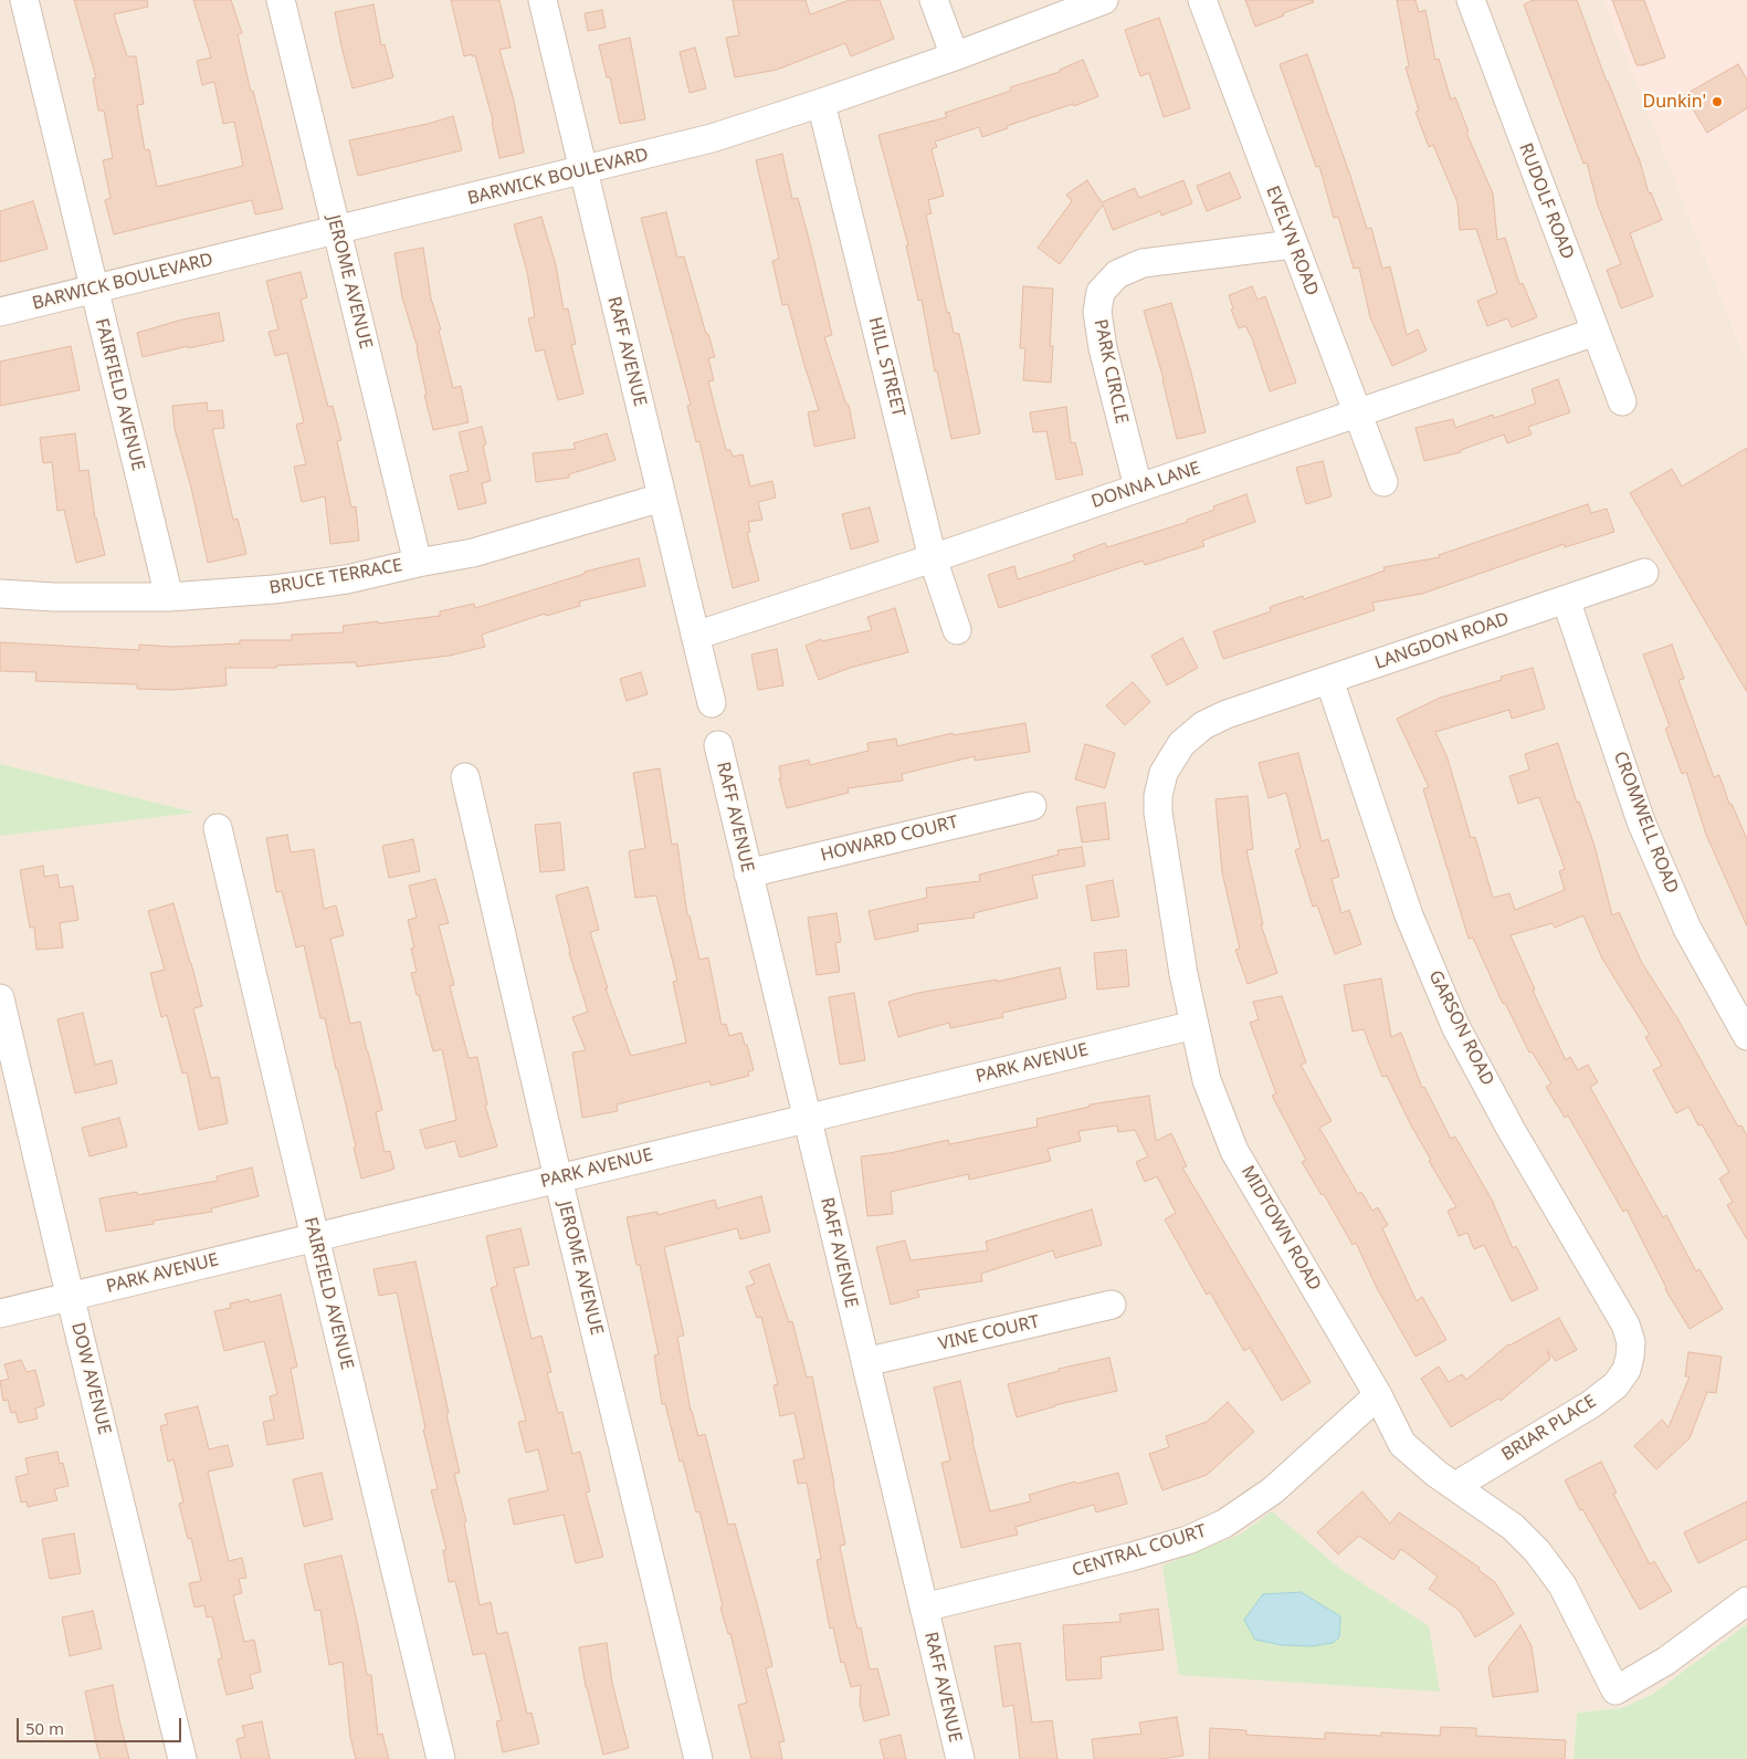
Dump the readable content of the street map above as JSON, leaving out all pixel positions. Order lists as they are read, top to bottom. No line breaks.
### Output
{"streets":{"street":["BARWICK BOULEVARD","RUDOLF ROAD","EVELYN ROAD","JEROME AVENUE","RAFF AVENUE","HILL STREET","PARK CIRCLE","FAIRFIELD AVENUE","DONNA LANE","BRUCE TERRACE","LANGDON ROAD","CROMWELL ROAD","HOWARD COURT","GARSON ROAD","PARK AVENUE","MIDTOWN ROAD","VINE COURT","DOW AVENUE","BRIAR PLACE","CENTRAL COURT"]},"crossings":[["BARWICK BOULEVARD","JEROME AVENUE"],["BARWICK BOULEVARD","RAFF AVENUE"],["BARWICK BOULEVARD","HILL STREET"],["BARWICK BOULEVARD","FAIRFIELD AVENUE"],["RUDOLF ROAD","DONNA LANE"],["EVELYN ROAD","PARK CIRCLE"],["EVELYN ROAD","DONNA LANE"],["JEROME AVENUE","BRUCE TERRACE"],["JEROME AVENUE","PARK AVENUE"],["RAFF AVENUE","DONNA LANE"],["RAFF AVENUE","BRUCE TERRACE"],["RAFF AVENUE","HOWARD COURT"],["RAFF AVENUE","PARK AVENUE"],["RAFF AVENUE","VINE COURT"],["RAFF AVENUE","CENTRAL COURT"],["HILL STREET","DONNA LANE"],["PARK CIRCLE","DONNA LANE"],["FAIRFIELD AVENUE","BRUCE TERRACE"],["FAIRFIELD AVENUE","PARK AVENUE"],["LANGDON ROAD","CROMWELL ROAD"],["LANGDON ROAD","GARSON ROAD"],["LANGDON ROAD","MIDTOWN ROAD"],["GARSON ROAD","BRIAR PLACE"],["PARK AVENUE","MIDTOWN ROAD"],["PARK AVENUE","DOW AVENUE"],["MIDTOWN ROAD","BRIAR PLACE"],["MIDTOWN ROAD","CENTRAL COURT"]],"places":["Dunkin'"],"scale_bar":"50 m"}
